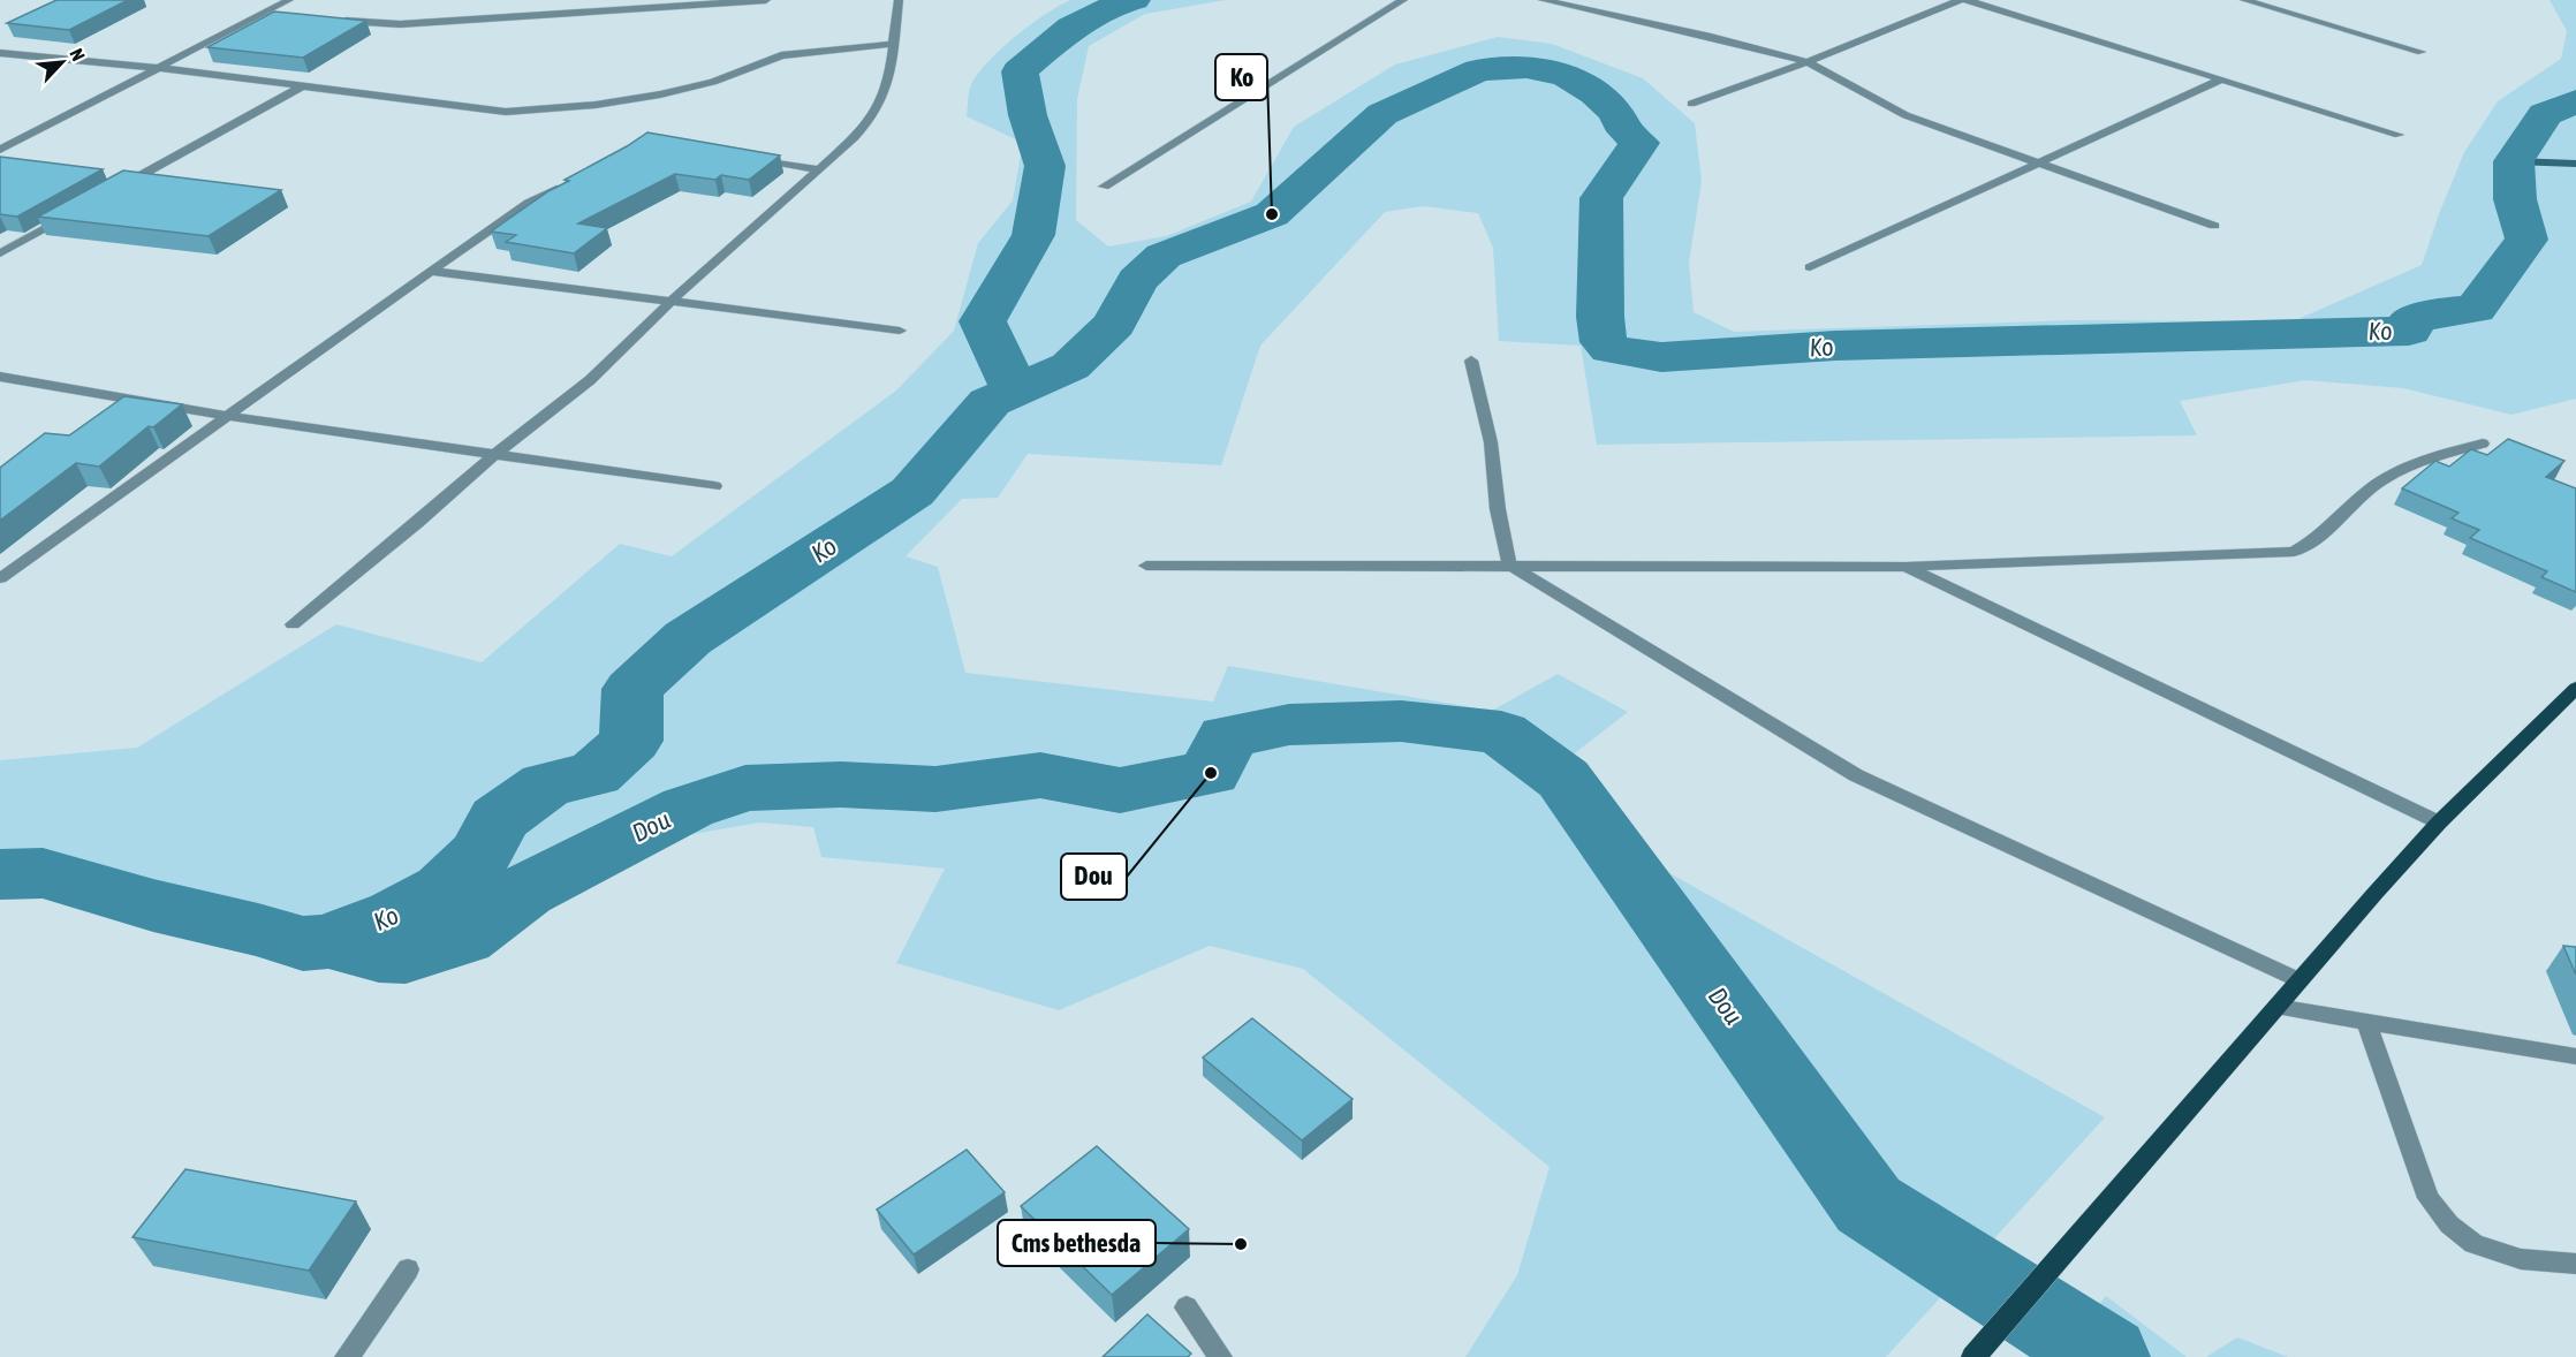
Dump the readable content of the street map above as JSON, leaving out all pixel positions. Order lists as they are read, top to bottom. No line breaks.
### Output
{"water":["Ko","Dou"],"places":["Ko","Dou","Cms bethesda"],"north":"top right"}
